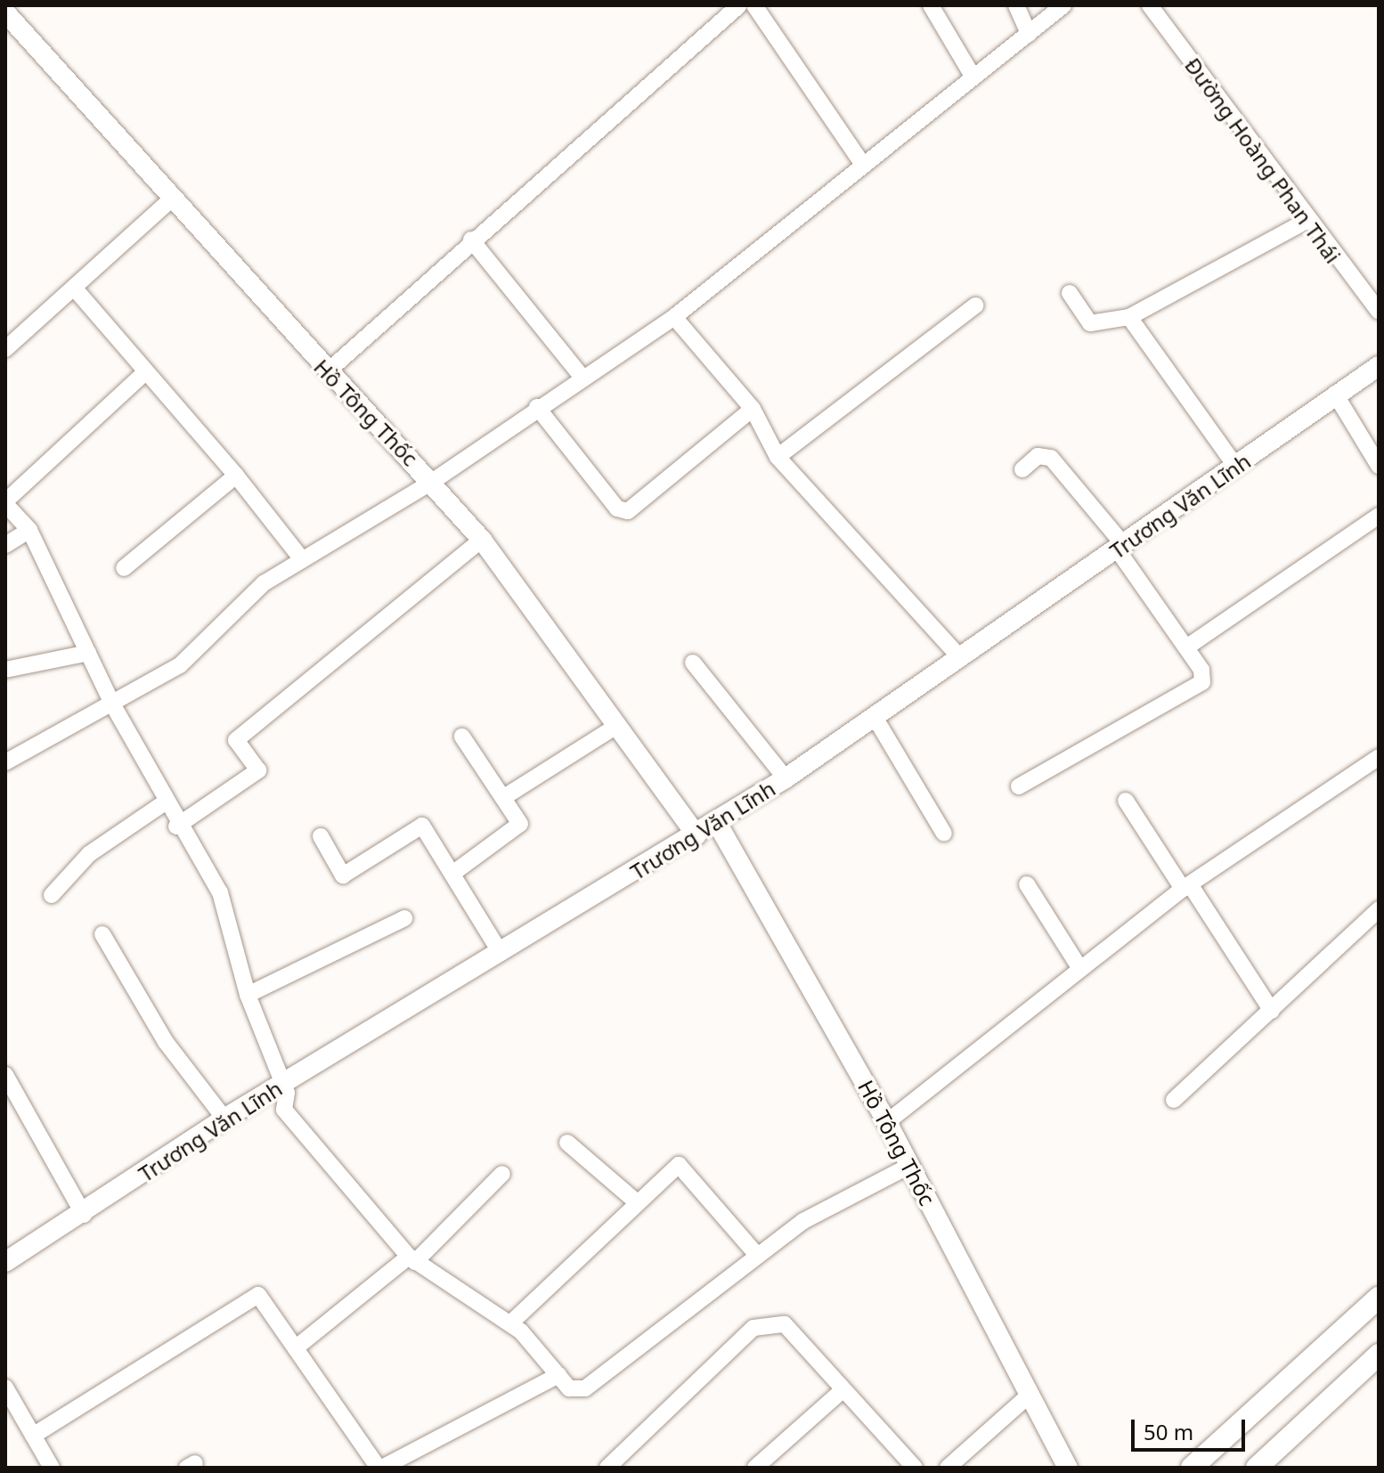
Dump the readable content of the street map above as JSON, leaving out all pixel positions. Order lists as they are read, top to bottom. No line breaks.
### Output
{"streets":{"street":["Đường Hoàng Phan Thái","Hồ Tông Thốc","Trương Văn Lĩnh"]},"crossings":[["Hồ Tông Thốc","Trương Văn Lĩnh"]],"scale_bar":"50 m"}
